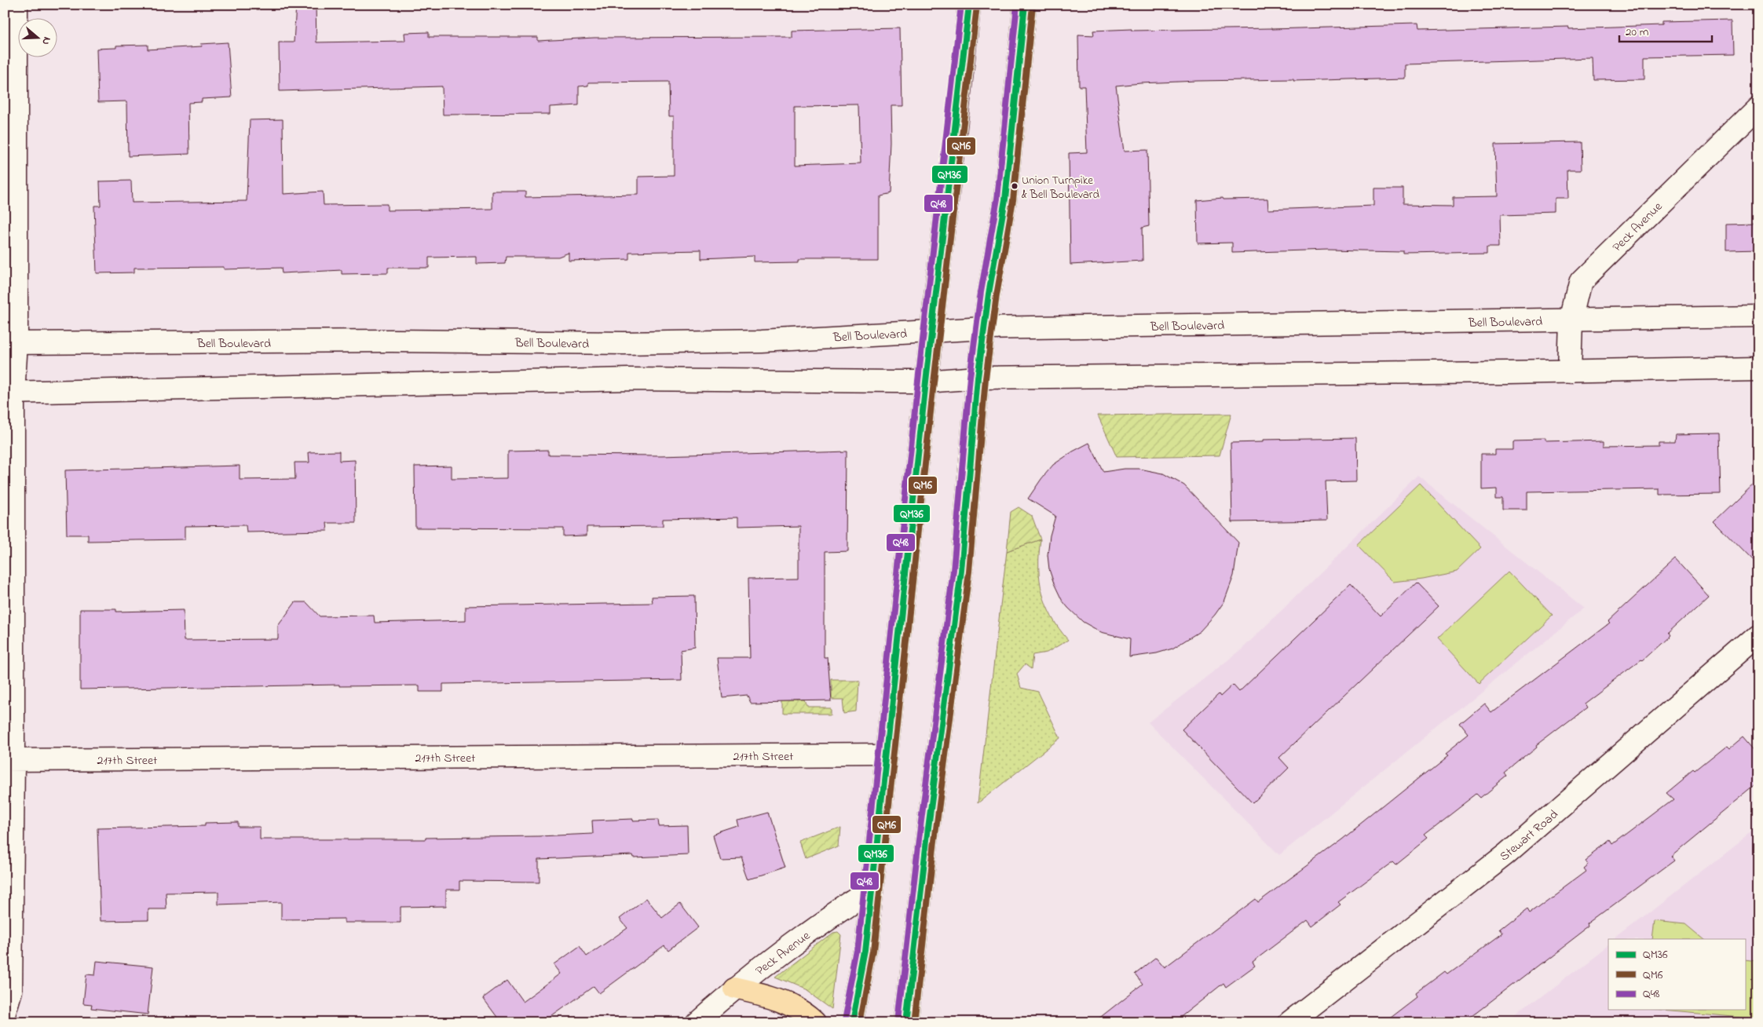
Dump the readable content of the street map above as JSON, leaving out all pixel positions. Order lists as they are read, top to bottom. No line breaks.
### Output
{"streets":{"street":["Peck Avenue","Bell Boulevard","217th Street","Stewart Road"]},"crossings":[["Peck Avenue","Bell Boulevard"]],"places":["Union Turnpike & Bell Boulevard"],"lines":["transit line QM36","transit line Q48","transit line QM6"],"legend":["QM36","QM6","Q48"],"scale_bar":"20 m","north":"right"}
